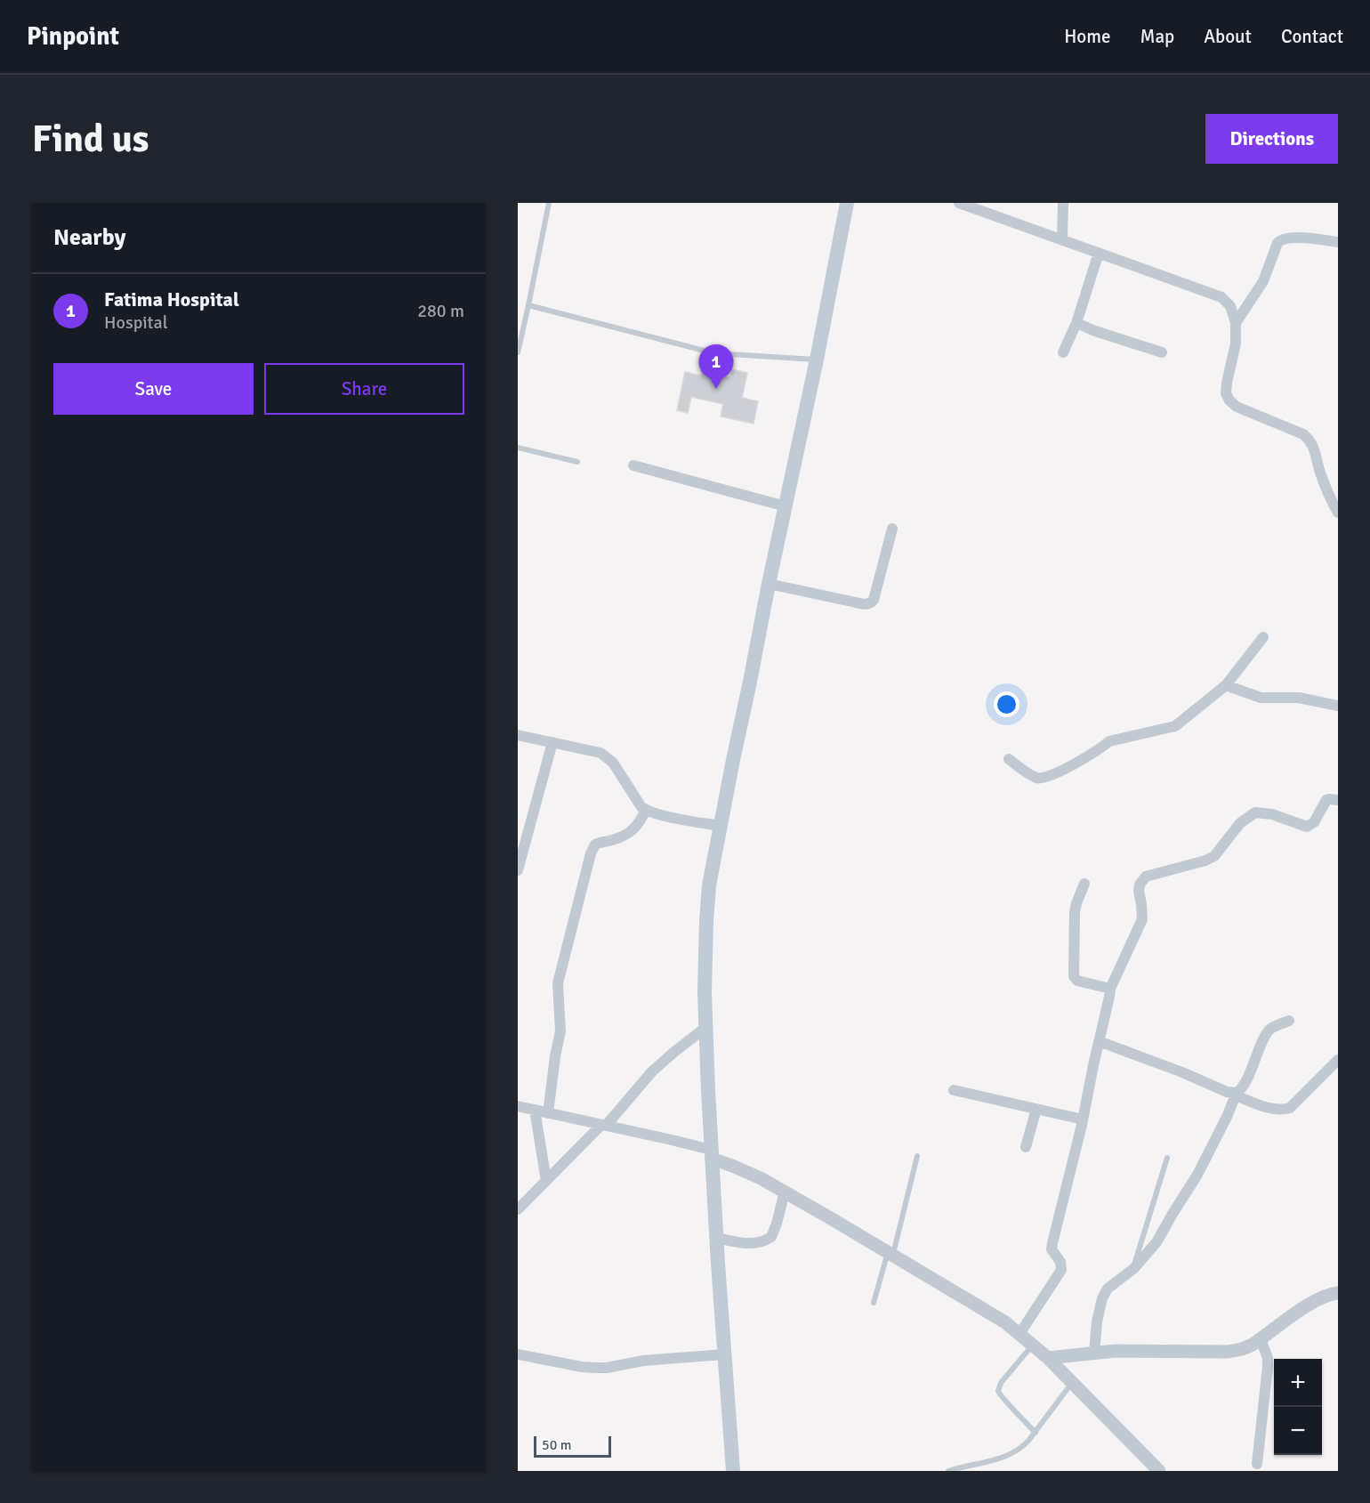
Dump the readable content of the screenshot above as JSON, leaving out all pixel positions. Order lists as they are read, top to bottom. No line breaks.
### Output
{"scale_bar":"50 m","page":{"header":"Pinpoint","nav":["Home","Map","About","Contact"],"buttons":["Directions",["Save","Share"]],"title":"Find us","heading":"Nearby","list":[{"mark":"1","name":"Fatima Hospital","note":"Hospital","value":"280 m"}],"pins":"1","map_buttons":["+","−"],"scale":"50 m"}}
